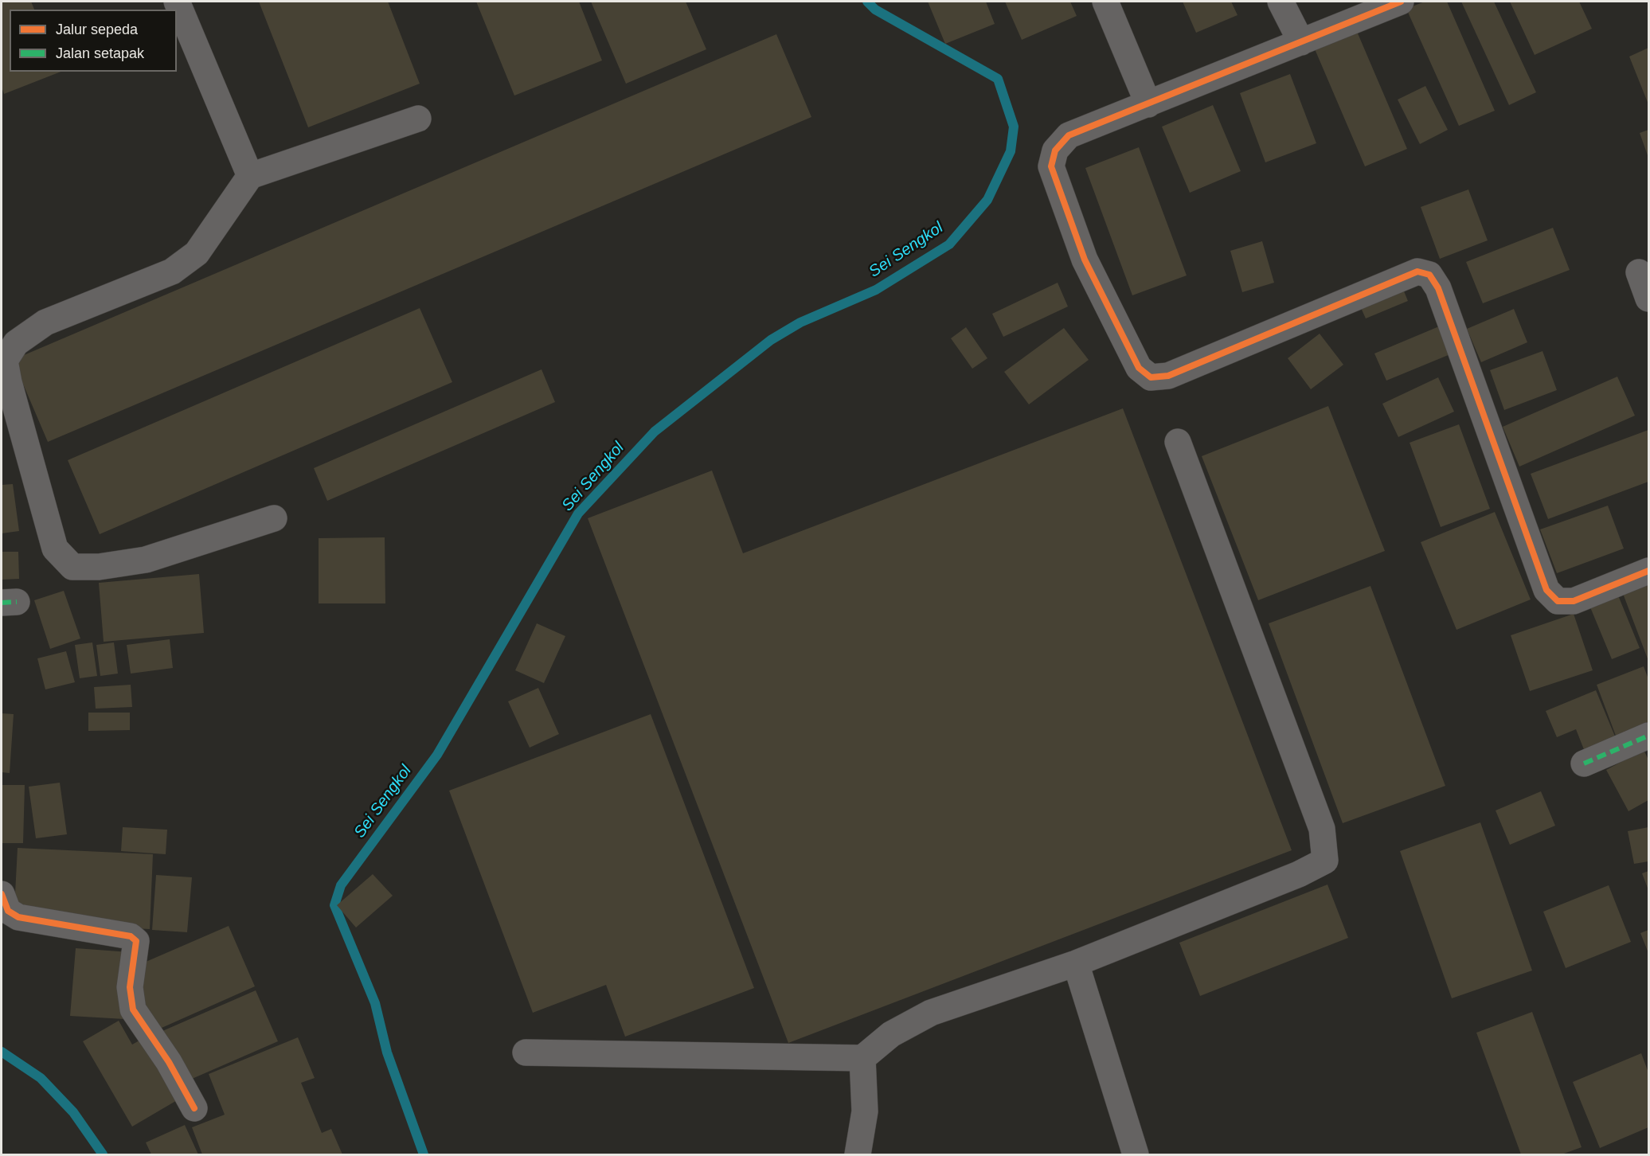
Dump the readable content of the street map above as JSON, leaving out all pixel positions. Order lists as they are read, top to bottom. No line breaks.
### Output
{"water":["Sei Sengkol"],"legend":["Jalur sepeda","Jalan setapak"]}
